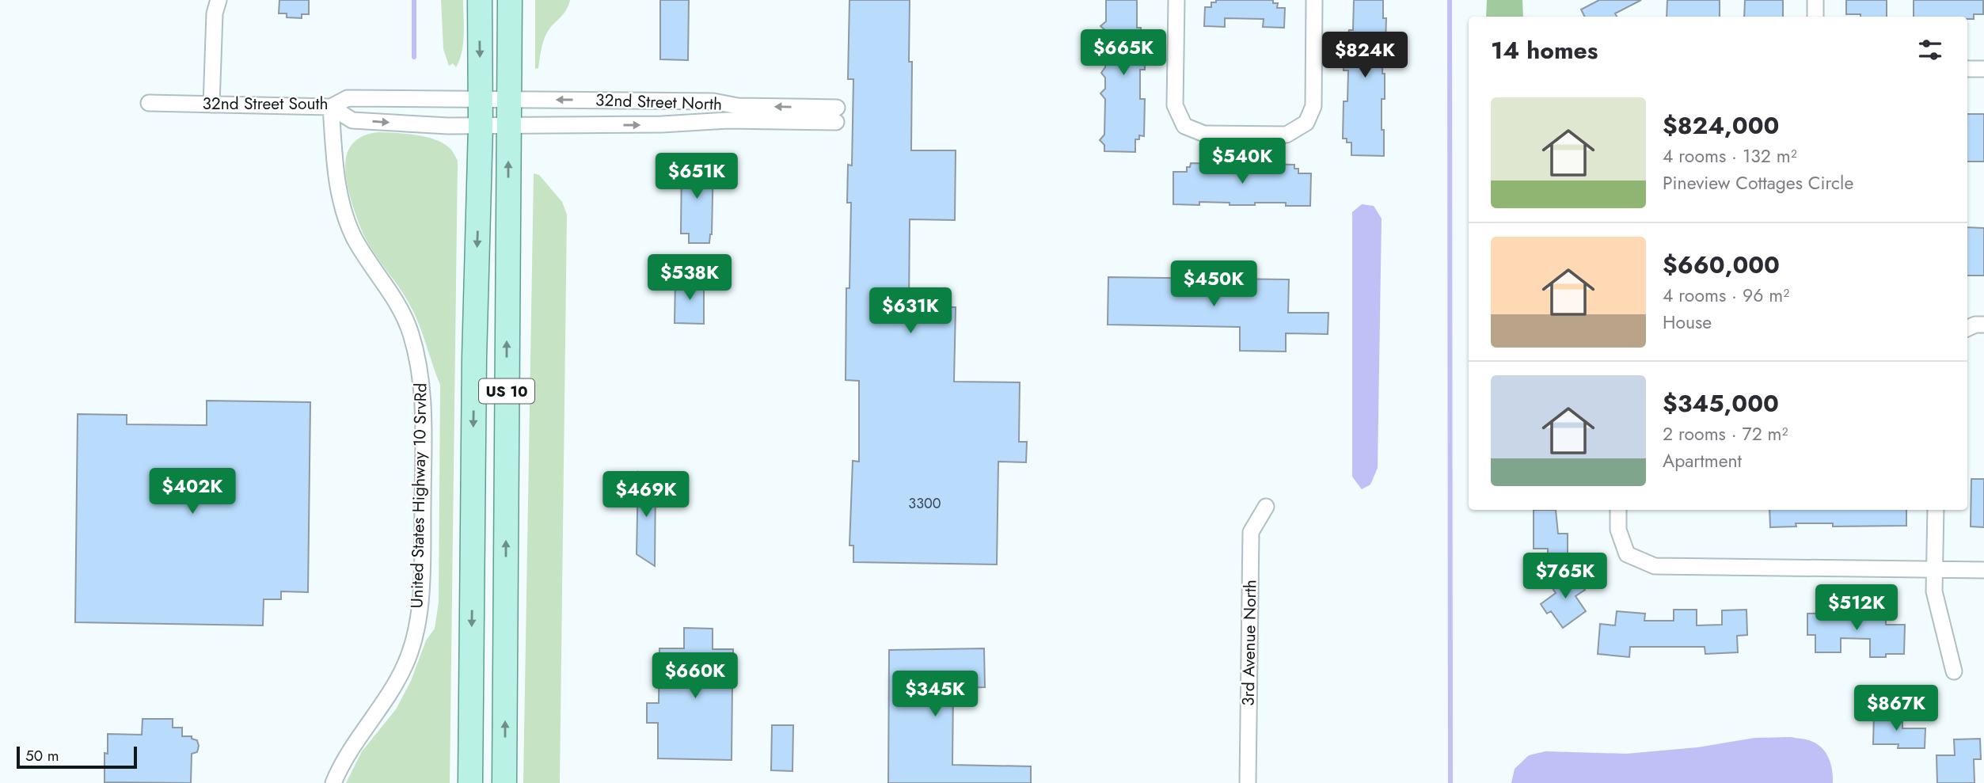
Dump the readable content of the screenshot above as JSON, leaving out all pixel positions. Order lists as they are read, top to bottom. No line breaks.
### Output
{"streets":{"main road":["US 10"],"street":["32nd Street North","32nd Street South","United States Highway 10 SrvRd","3rd Avenue North"]},"crossings":[["32nd Street North","32nd Street South"],["32nd Street North","US 10"],["32nd Street North","United States Highway 10 SrvRd"],["32nd Street South","US 10"],["32nd Street South","United States Highway 10 SrvRd"]],"house_numbers":["3300"],"scale_bar":"50 m","page":{"heading":"14 homes","price":["$665K","$824K","$540K","$651K","$538K","$450K","$631K","$402K","$469K","$765K","$512K","$660K","$345K","$867K"],"list":[{"name":"$824,000","note":"4 rooms · 132 m² · Pineview Cottages Circle"},{"name":"$660,000","note":"4 rooms · 96 m² · House"},{"name":"$345,000","note":"2 rooms · 72 m² · Apartment"}],"scale":"50 m"}}
